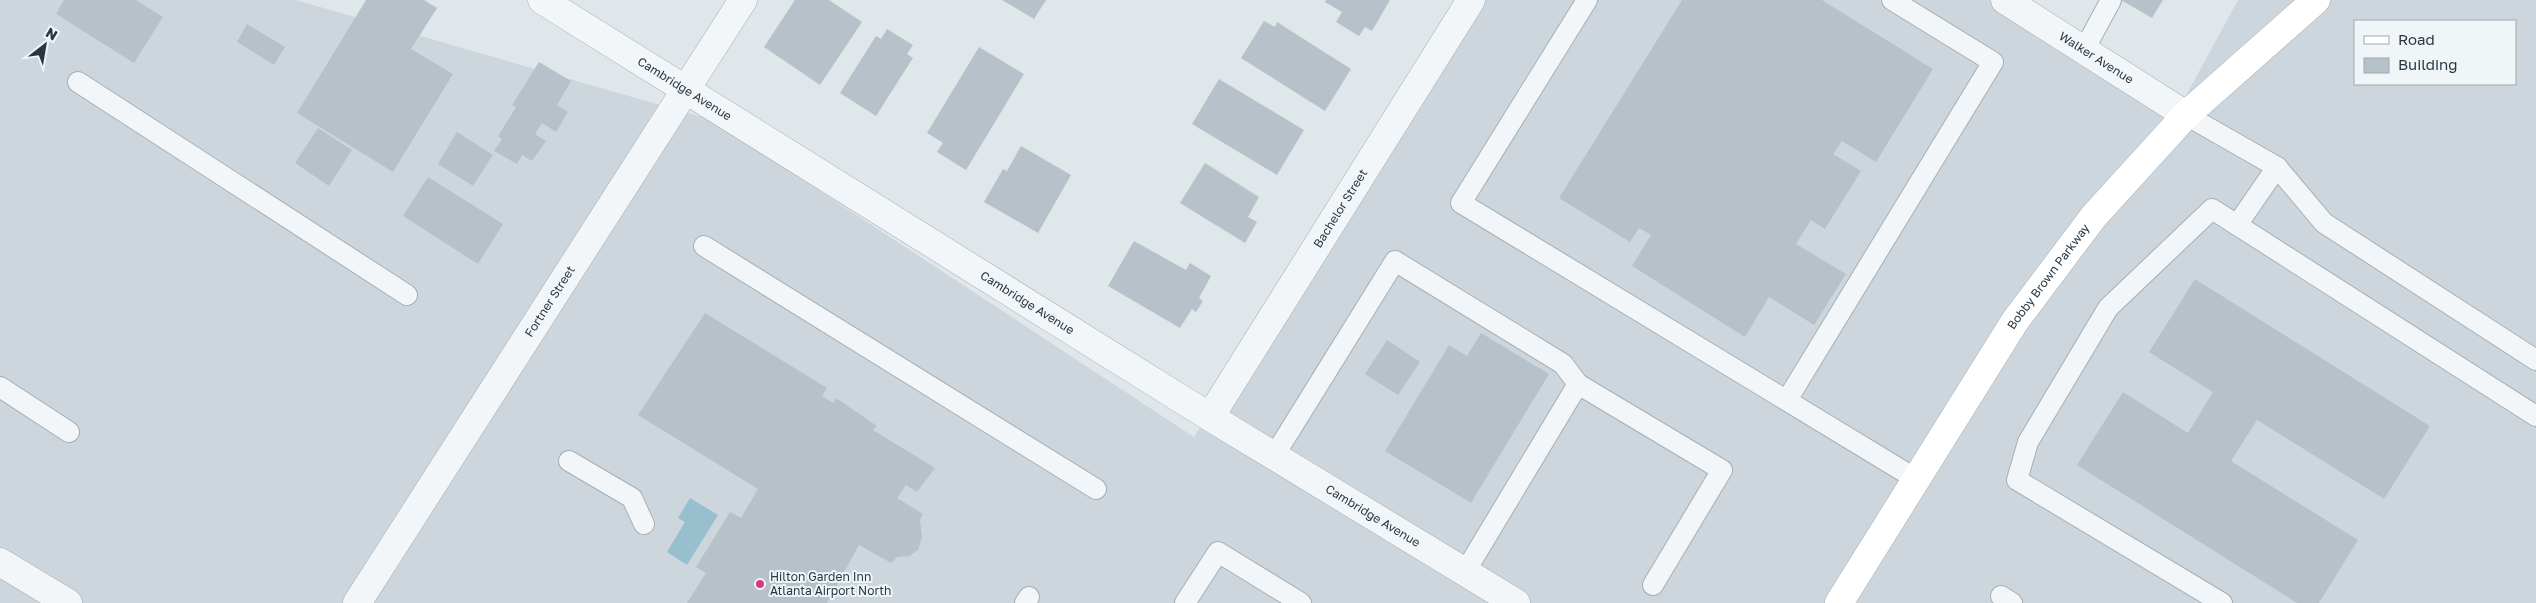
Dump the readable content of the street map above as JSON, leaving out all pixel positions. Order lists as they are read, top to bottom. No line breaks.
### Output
{"streets":{"main road":["Bobby Brown Parkway"],"street":["Walker Avenue","Cambridge Avenue","Bachelor Street","Fortner Street"]},"crossings":[["Walker Avenue","Bobby Brown Parkway"],["Cambridge Avenue","Bachelor Street"],["Cambridge Avenue","Fortner Street"]],"places":["Hilton Garden Inn Atlanta Airport North"],"legend":["Road","Building"],"north":"top right"}
